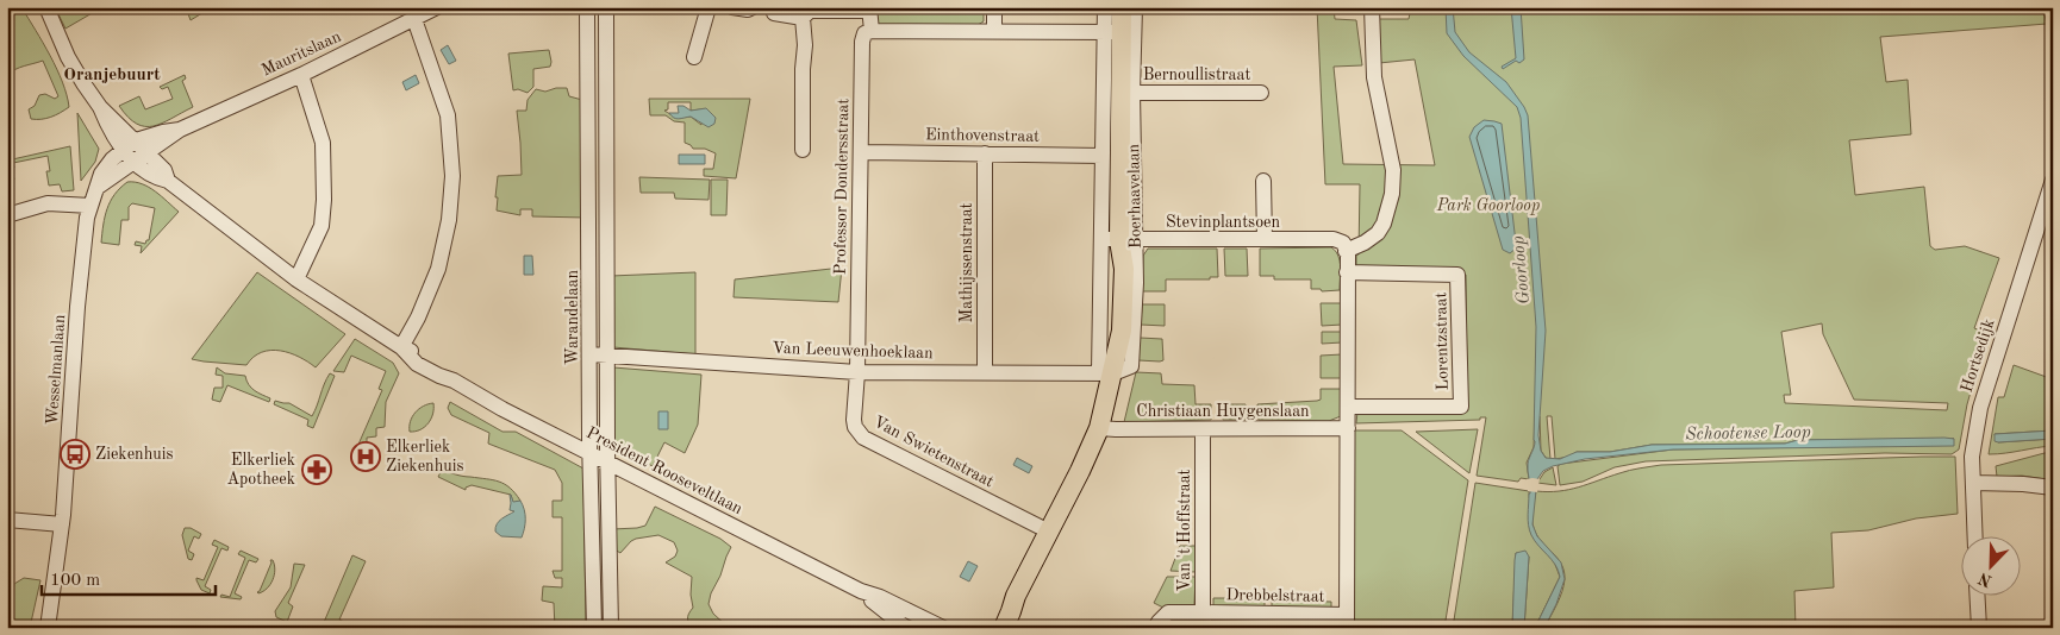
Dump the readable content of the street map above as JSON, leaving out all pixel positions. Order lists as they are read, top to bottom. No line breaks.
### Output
{"streets":{"main road":["Boerhaavelaan"],"street":["Mauritslaan","Bernoullistraat","Einthovenstraat","Professor Dondersstraat","Stevinplantsoen","Mathijssenstraat","Warandelaan","Lorentzstraat","Van Leeuwenhoeklaan","Hortsedijk","Wesselmanlaan","Christiaan Huygenslaan","Van Swietenstraat","President Rooseveltlaan","Van 't Hoffstraat","Drebbelstraat"]},"crossings":[["Mauritslaan","Wesselmanlaan"],["Mauritslaan","President Rooseveltlaan"],["Bernoullistraat","Boerhaavelaan"],["Einthovenstraat","Professor Dondersstraat"],["Einthovenstraat","Boerhaavelaan"],["Einthovenstraat","Mathijssenstraat"],["Professor Dondersstraat","Van Leeuwenhoeklaan"],["Professor Dondersstraat","Van Swietenstraat"],["Boerhaavelaan","Stevinplantsoen"],["Boerhaavelaan","Van Leeuwenhoeklaan"],["Boerhaavelaan","Christiaan Huygenslaan"],["Boerhaavelaan","Van Swietenstraat"],["Mathijssenstraat","Van Leeuwenhoeklaan"],["Warandelaan","Van Leeuwenhoeklaan"],["Warandelaan","President Rooseveltlaan"],["Van Leeuwenhoeklaan","Van Swietenstraat"],["Wesselmanlaan","President Rooseveltlaan"],["Christiaan Huygenslaan","Van 't Hoffstraat"],["Van 't Hoffstraat","Drebbelstraat"]],"districts":["Oranjebuurt"],"water":["Goorloop","Schootense Loop"],"parks":["Park Goorloop"],"places":{"bus stop":["Ziekenhuis"],"hospital":["Elkerliek Ziekenhuis"],"pharmacy":["Elkerliek Apotheek"]},"scale_bar":"100 m","north":"bottom left"}
